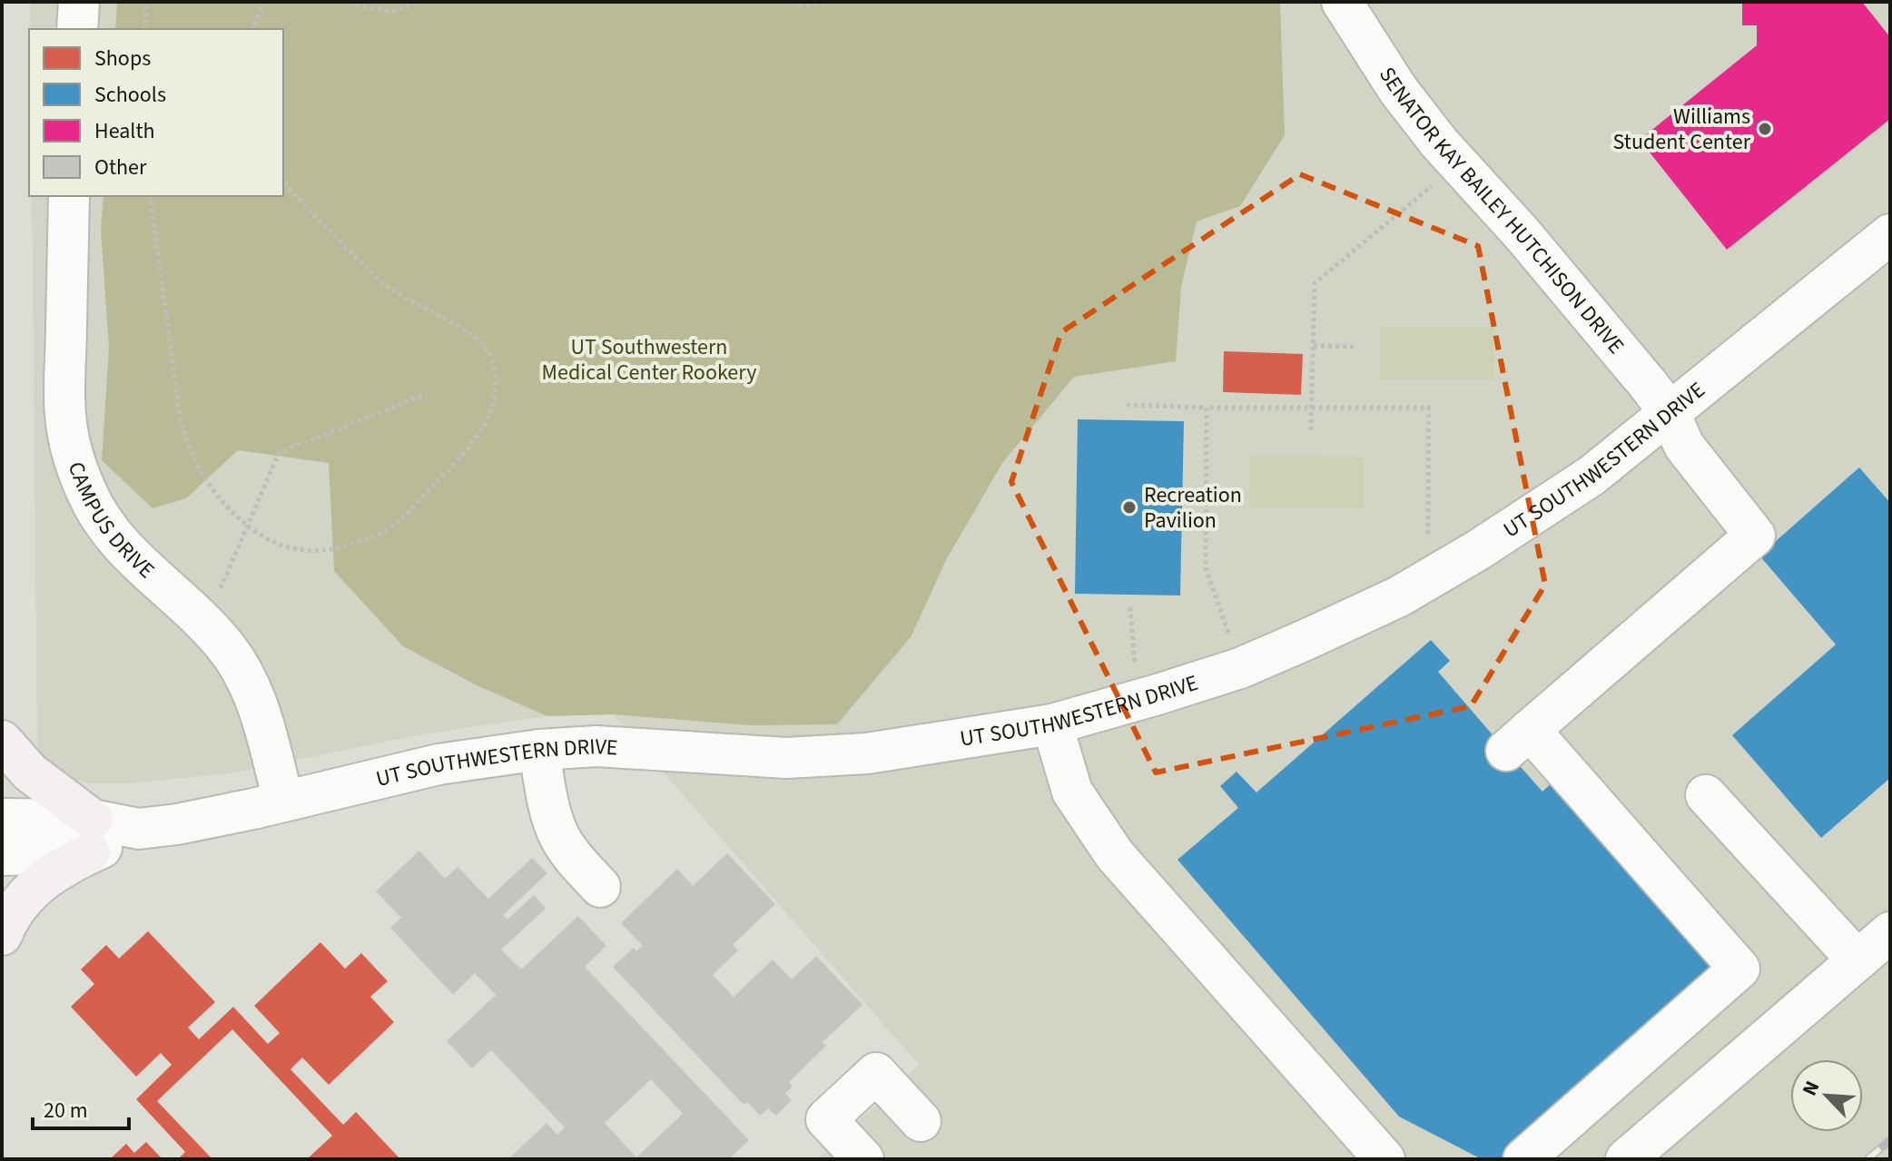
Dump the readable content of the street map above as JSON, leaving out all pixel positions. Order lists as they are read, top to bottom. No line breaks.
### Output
{"streets":{"street":["SENATOR KAY BAILEY HUTCHISON DRIVE","UT SOUTHWESTERN DRIVE","CAMPUS DRIVE"]},"crossings":[["SENATOR KAY BAILEY HUTCHISON DRIVE","UT SOUTHWESTERN DRIVE"],["UT SOUTHWESTERN DRIVE","CAMPUS DRIVE"]],"parks":["UT Southwestern Medical Center Rookery"],"places":["Williams Student Center","Recreation Pavilion"],"legend":["Shops","Schools","Health","Other"],"scale_bar":"20 m","north":"top left"}
